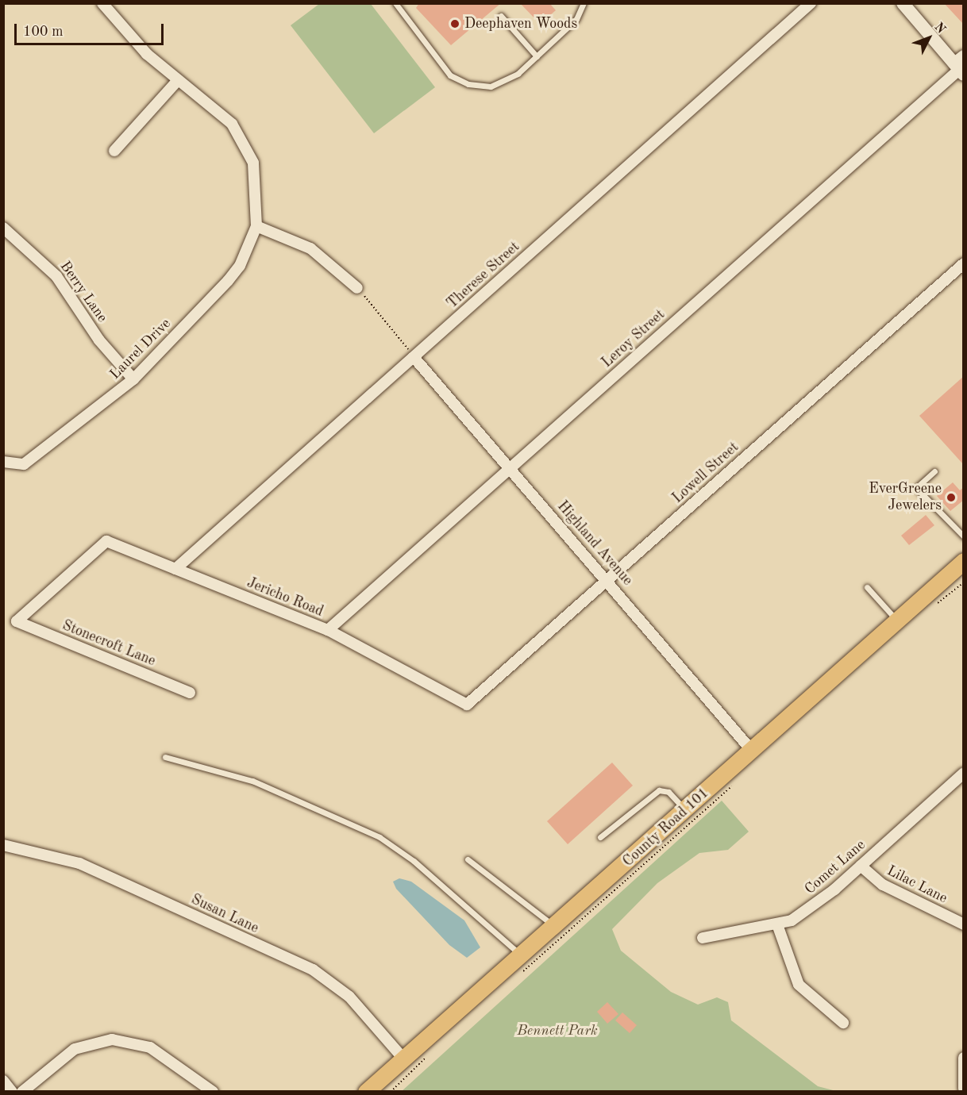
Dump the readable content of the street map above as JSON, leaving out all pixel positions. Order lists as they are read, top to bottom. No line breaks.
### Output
{"streets":{"main road":["County Road 101"],"street":["Therese Street","Berry Lane","Leroy Street","Laurel Drive","Lowell Street","Highland Avenue","Jericho Road","Stonecroft Lane","Comet Lane","Lilac Lane","Susan Lane"]},"crossings":[["Therese Street","Highland Avenue"],["Therese Street","Jericho Road"],["Berry Lane","Laurel Drive"],["Leroy Street","Highland Avenue"],["Leroy Street","Jericho Road"],["Lowell Street","Highland Avenue"],["Lowell Street","Jericho Road"],["Highland Avenue","County Road 101"],["Jericho Road","Stonecroft Lane"],["County Road 101","Susan Lane"],["Comet Lane","Lilac Lane"]],"parks":["Bennett Park"],"places":["Deephaven Woods","EverGreene Jewelers"],"scale_bar":"100 m","north":"top right"}
